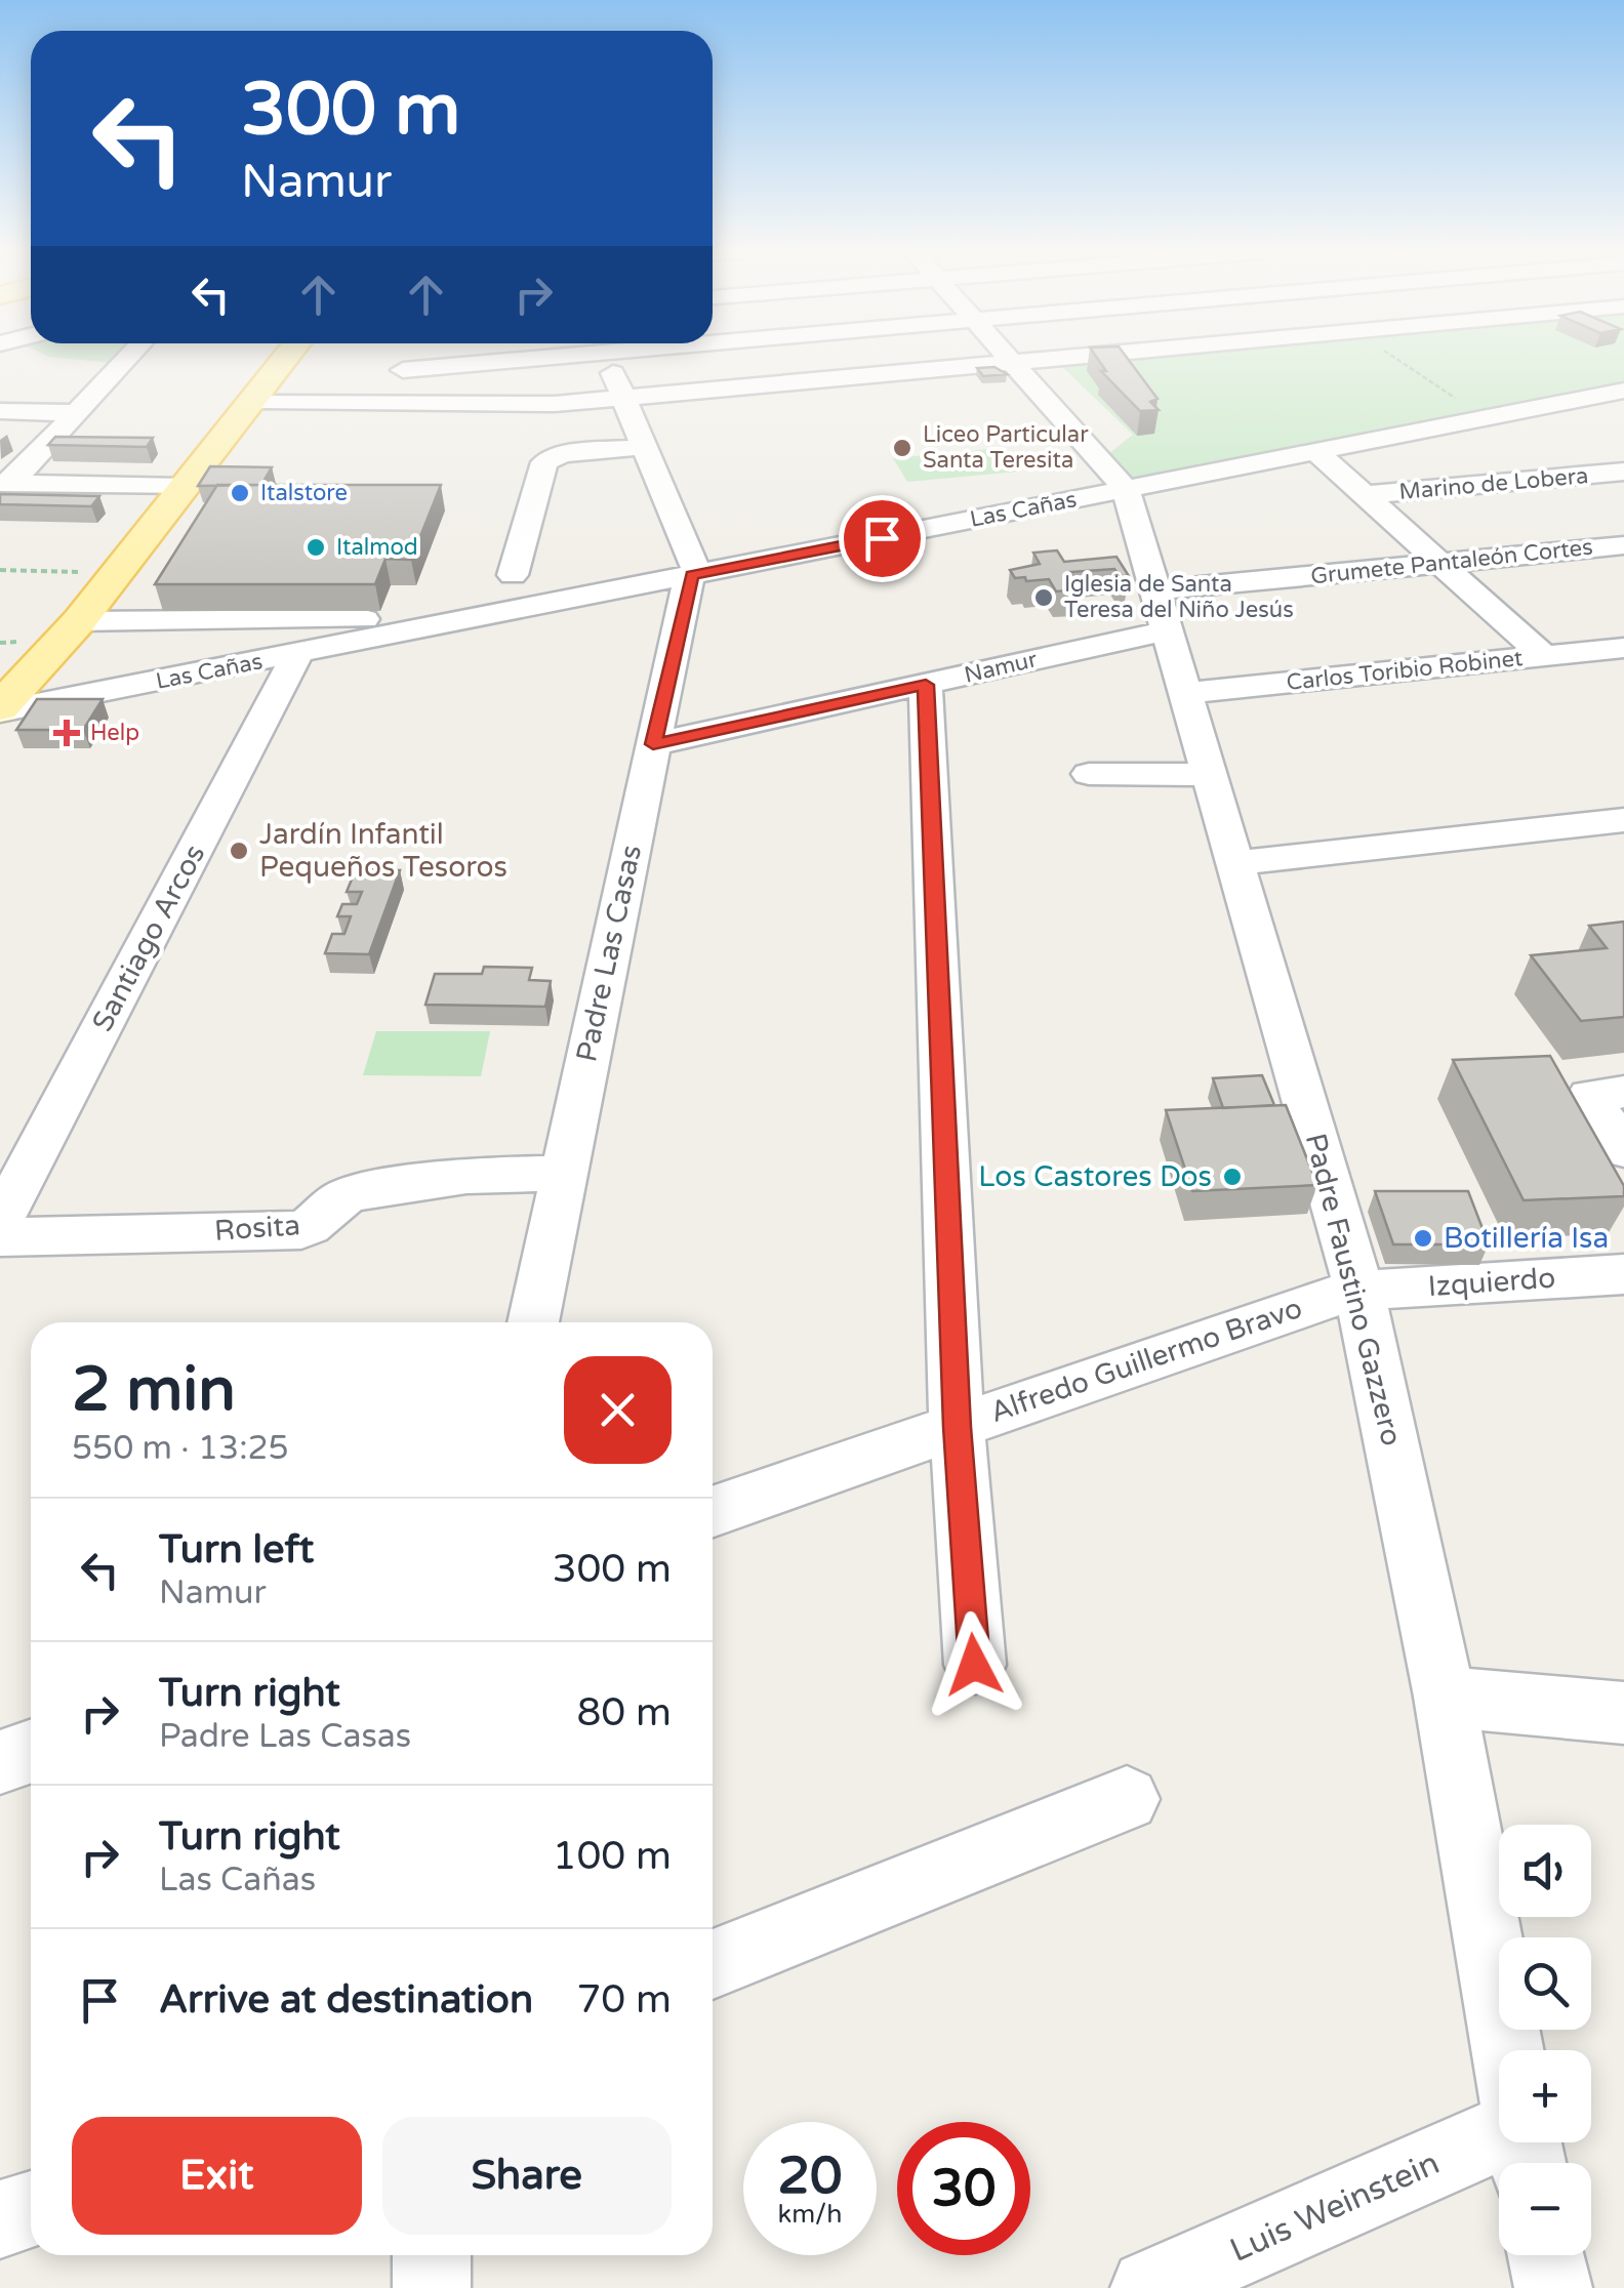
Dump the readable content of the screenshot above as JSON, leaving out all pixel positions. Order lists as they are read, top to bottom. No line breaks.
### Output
{"streets":{"street":["Marino de Lobera","Las Cañas","Grumete Pantaleón Cortes","Namur","Carlos Toribio Robinet","Santiago Arcos","Padre Las Casas","Rosita","Izquierdo","Padre Faustino Gazzero","Alfredo Guillermo Bravo","Luis Weinstein"]},"crossings":[["Las Cañas","Santiago Arcos"],["Las Cañas","Padre Las Casas"],["Las Cañas","Padre Faustino Gazzero"],["Grumete Pantaleón Cortes","Namur"],["Grumete Pantaleón Cortes","Padre Faustino Gazzero"],["Namur","Padre Las Casas"],["Namur","Padre Faustino Gazzero"],["Carlos Toribio Robinet","Padre Faustino Gazzero"],["Padre Las Casas","Rosita"],["Izquierdo","Padre Faustino Gazzero"],["Izquierdo","Alfredo Guillermo Bravo"],["Padre Faustino Gazzero","Alfredo Guillermo Bravo"]],"places":{"other":["Liceo Particular Santa Teresita","Italstore","Italmod","Iglesia de Santa Teresa del Niño Jesús","Jardín Infantil Pequeños Tesoros","Los Castores Dos","Botillería Isa"],"health":["Help"]},"page":{"turn":["300 m","Namur"],"heading":["2 min","550 m · 13:25"],"list":[{"name":"Turn left","note":"Namur","value":"300 m"},{"name":"Turn right","note":"Padre Las Casas","value":"80 m"},{"name":"Turn right","note":"Las Cañas","value":"100 m"},{"name":"Arrive at destination","value":"70 m"}],"map_buttons":["+","−"],"buttons":["Exit","Share"],"speed":"20 km/h","limit":"30"}}
